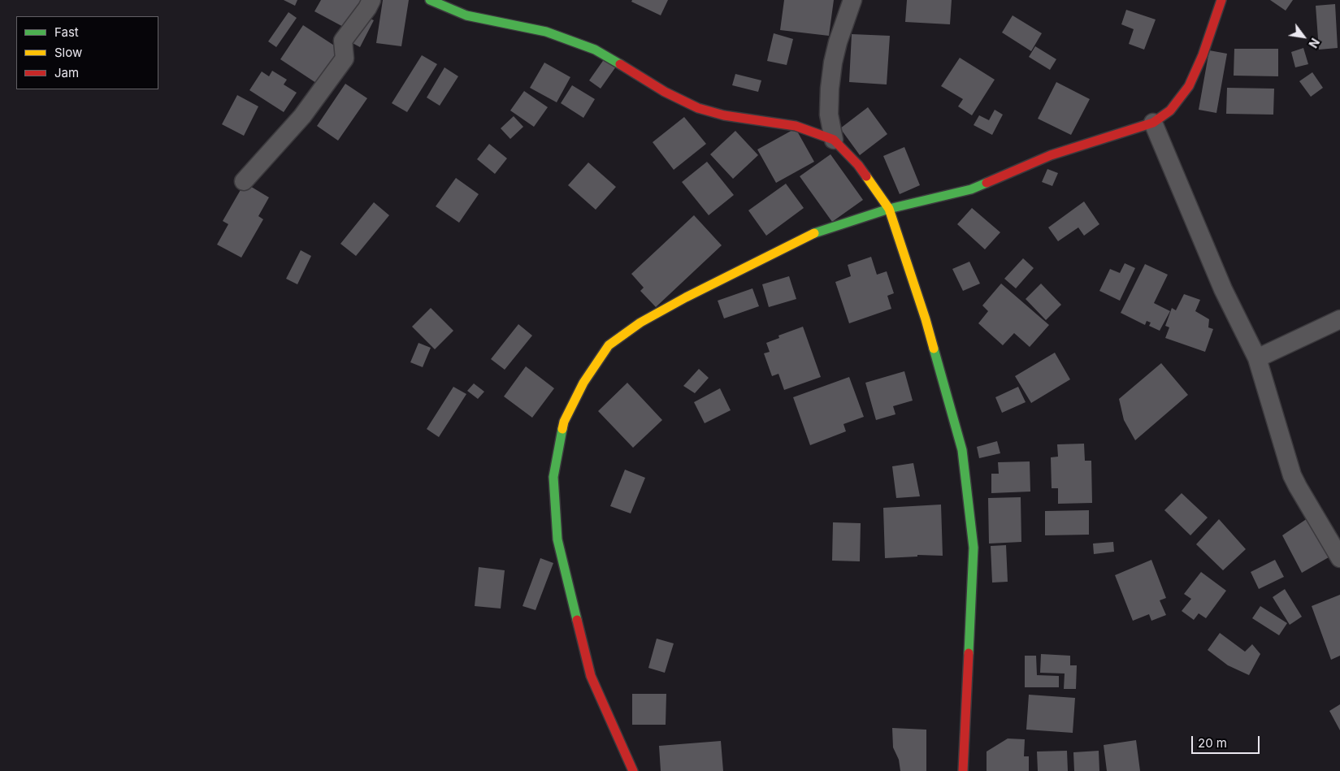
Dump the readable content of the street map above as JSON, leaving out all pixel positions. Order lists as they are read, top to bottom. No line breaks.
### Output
{"legend":["Fast","Slow","Jam"],"scale_bar":"20 m","north":"bottom right"}
